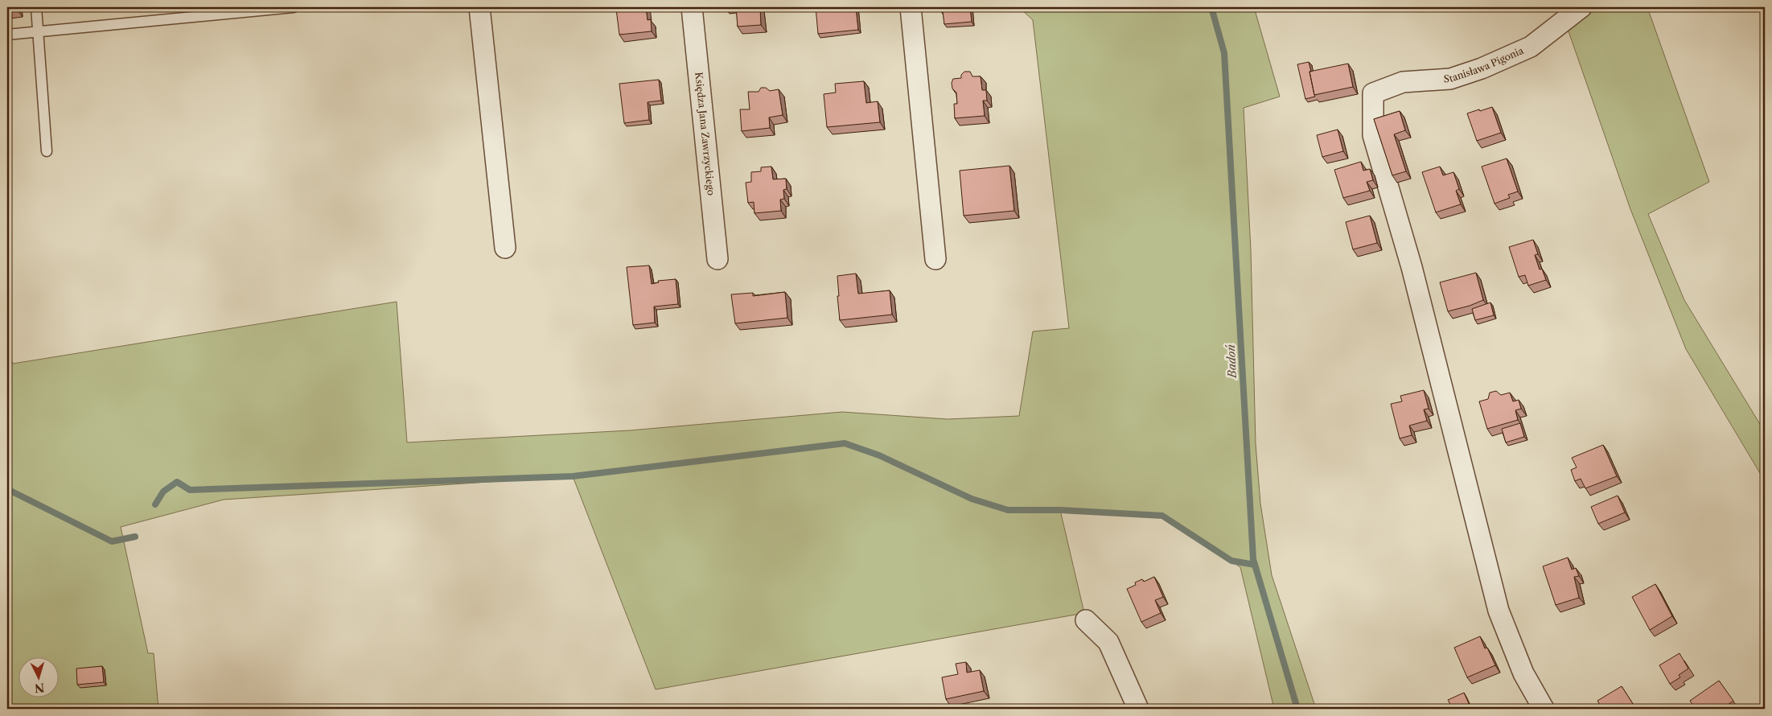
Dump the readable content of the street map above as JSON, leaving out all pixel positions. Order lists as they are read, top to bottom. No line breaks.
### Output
{"streets":{"street":["Stanisława Pigonia","Księdza Jana Zawrzyckiego"]},"water":["Badoń"],"north":"bottom"}
